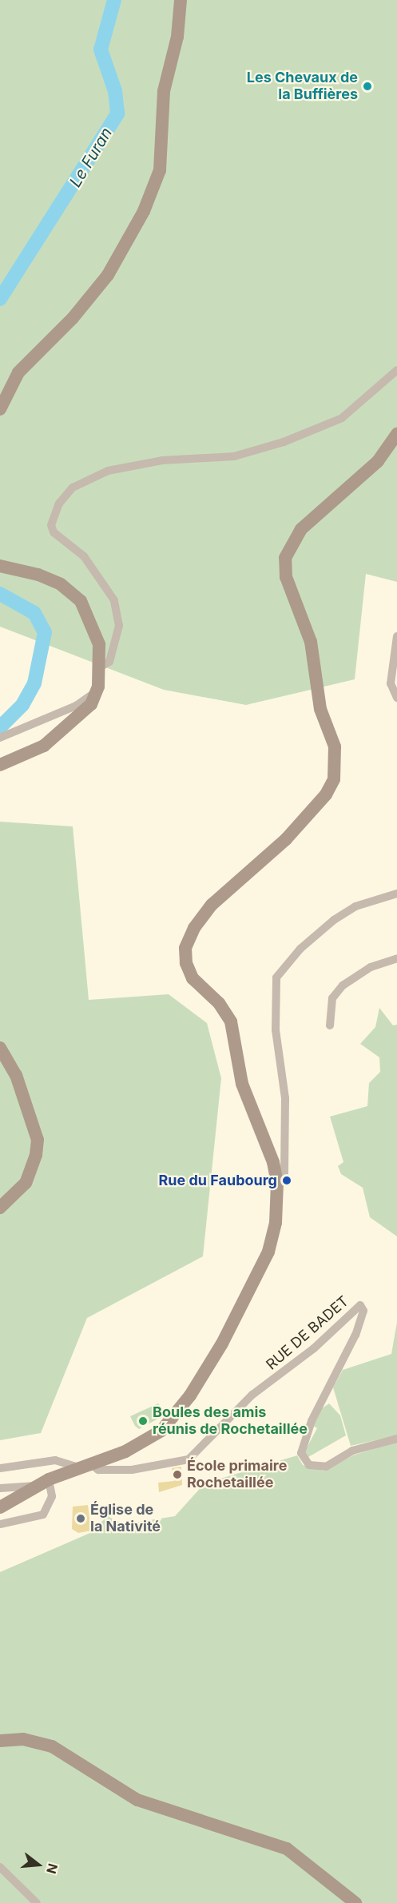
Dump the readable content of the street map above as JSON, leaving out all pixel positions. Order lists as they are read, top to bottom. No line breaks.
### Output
{"streets":{"street":["RUE DE BADET"]},"water":["Le Furan"],"places":["Les Chevaux de la Buffières","Rue du Faubourg","Boules des amis réunis de Rochetaillée","École primaire Rochetaillée","Église de la Nativité"],"north":"right"}
